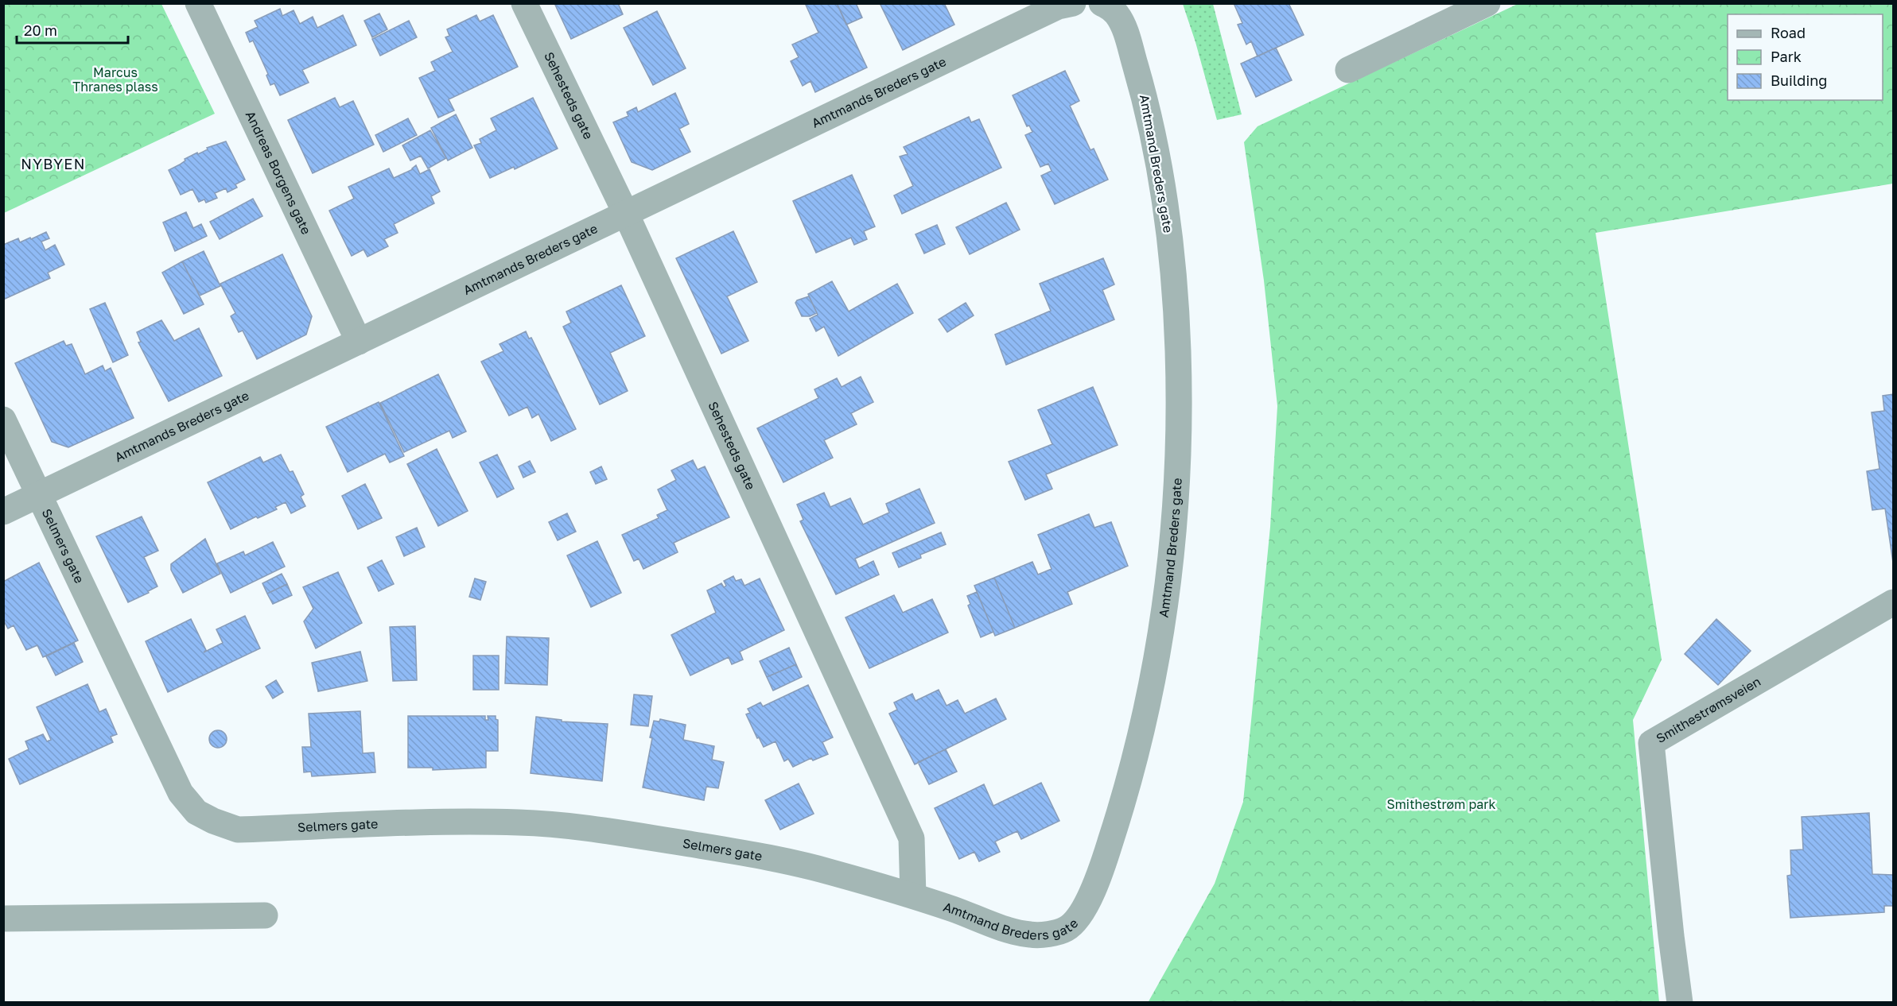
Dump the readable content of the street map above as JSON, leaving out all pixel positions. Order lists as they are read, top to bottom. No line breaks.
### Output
{"streets":{"street":["Amtmands Breders gate","Sehesteds gate","Amtmand Breders gate","Andreas Borgens gate","Selmers gate","Smithestrømsveien"]},"crossings":[["Amtmands Breders gate","Sehesteds gate"],["Amtmands Breders gate","Andreas Borgens gate"],["Amtmands Breders gate","Selmers gate"],["Sehesteds gate","Amtmand Breders gate"],["Sehesteds gate","Selmers gate"],["Amtmand Breders gate","Selmers gate"]],"districts":["NYBYEN"],"parks":["Marcus Thranes plass","Smithestrøm park"],"legend":["Road","Park","Building"],"scale_bar":"20 m"}
